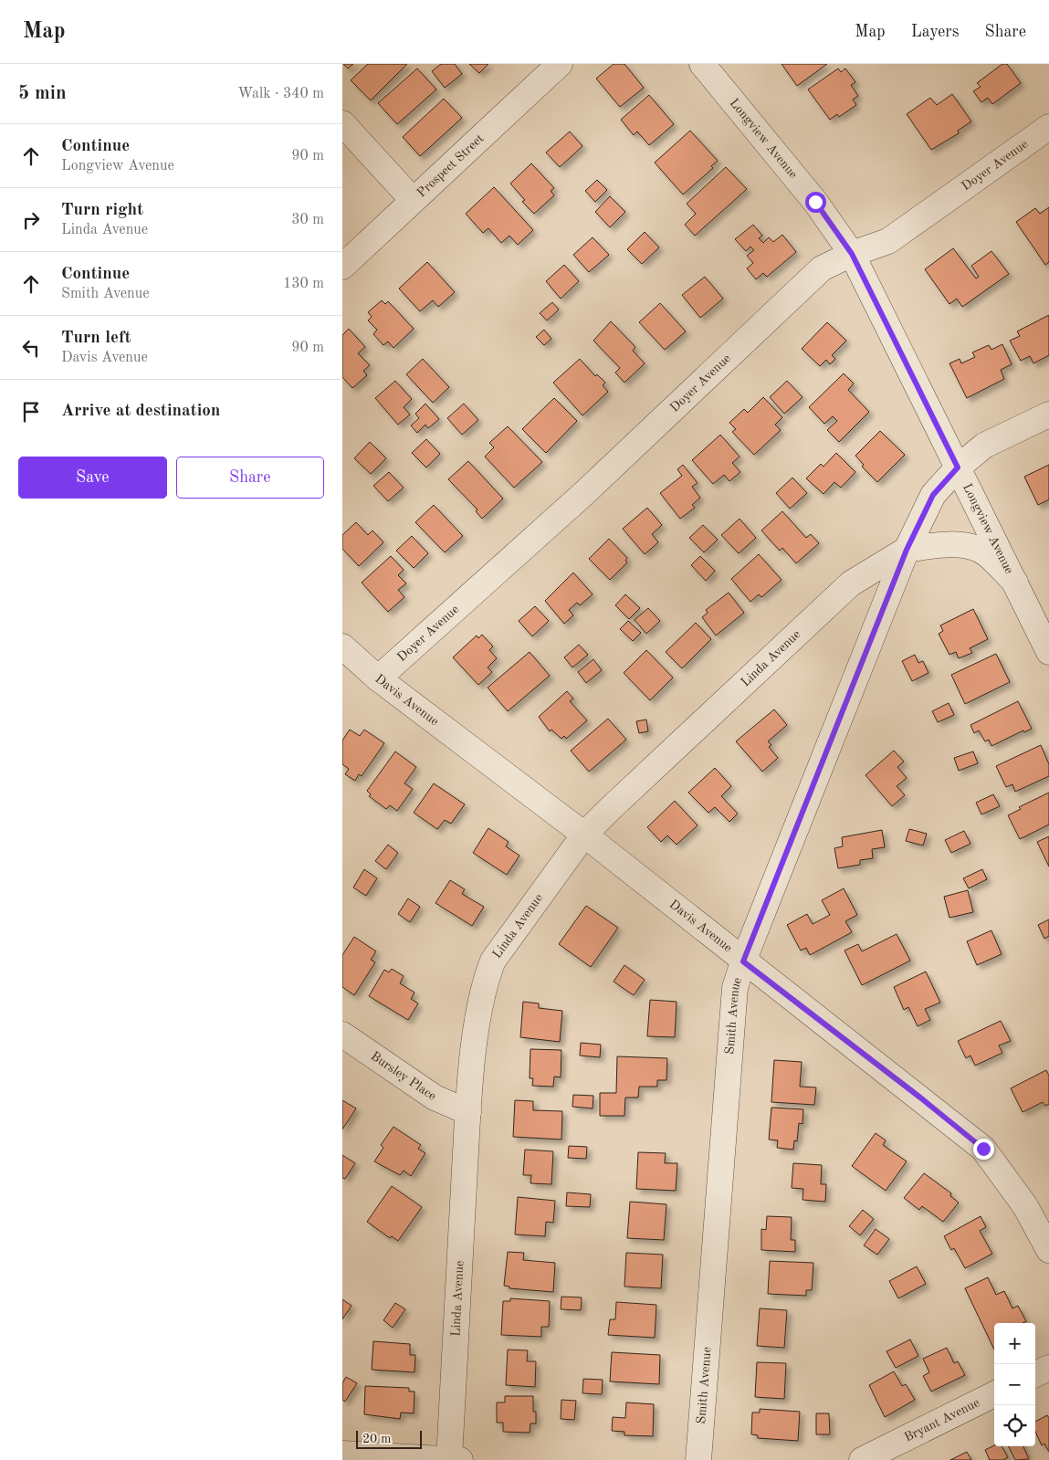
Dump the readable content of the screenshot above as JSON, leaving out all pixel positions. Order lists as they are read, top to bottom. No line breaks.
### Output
{"streets":{"street":["Longview Avenue","Prospect Street","Doyer Avenue","Linda Avenue","Davis Avenue","Smith Avenue","Bursley Place","Bryant Avenue"]},"crossings":[["Longview Avenue","Doyer Avenue"],["Longview Avenue","Linda Avenue"],["Doyer Avenue","Davis Avenue"],["Linda Avenue","Davis Avenue"],["Linda Avenue","Smith Avenue"],["Linda Avenue","Bursley Place"],["Davis Avenue","Smith Avenue"]],"scale_bar":"20 m","page":{"header":"Map","nav":["Map","Layers","Share"],"heading":["5 min","Walk · 340 m"],"list":[["Continue","Longview Avenue","90 m"],["Turn right","Linda Avenue","30 m"],["Continue","Smith Avenue","130 m"],["Turn left","Davis Avenue","90 m"],"Arrive at destination"],"buttons":["Save","Share"],"map_buttons":["+","−"],"scale":"20 m"}}
